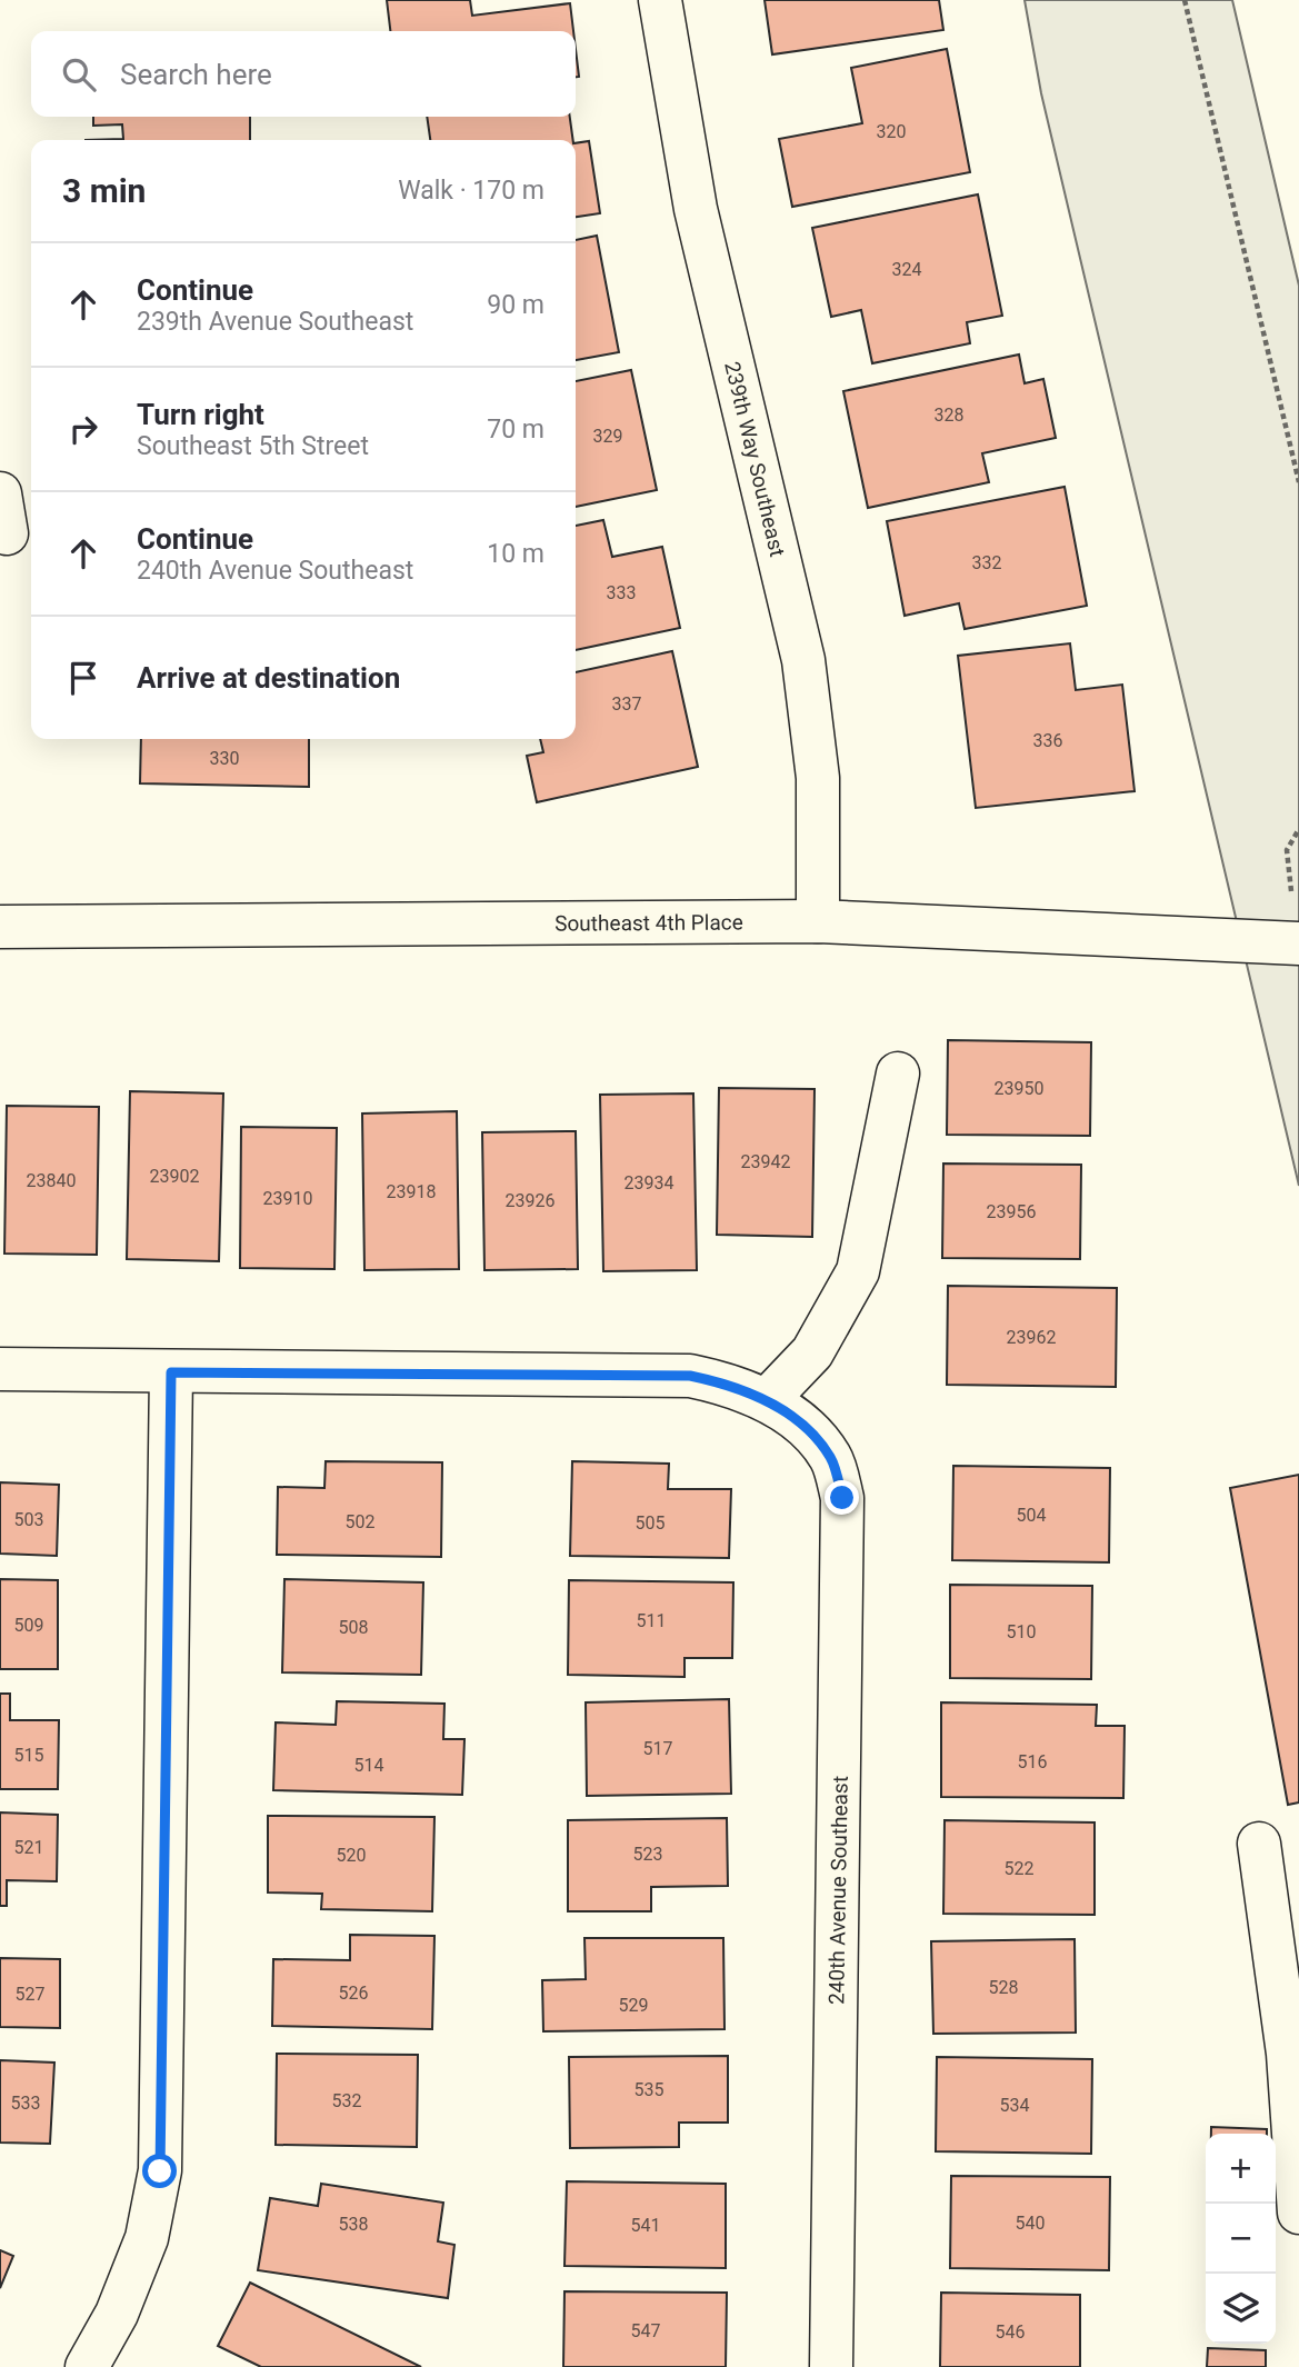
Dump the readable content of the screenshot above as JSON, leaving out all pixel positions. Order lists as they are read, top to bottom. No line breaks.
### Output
{"streets":{"street":["239th Way Southeast","Southeast 4th Place","240th Avenue Southeast"]},"crossings":[["239th Way Southeast","Southeast 4th Place"]],"house_numbers":["320","324","328","329","332","333","337","336","330","23950","23942","23902","23840","23934","23918","23910","23926","23956","23962","504","503","502","505","511","509","508","510","517","515","516","514","521","523","520","522","528","526","527","529","535","532","533","534","540","538","541","547","546"],"page":{"search":"Search here","heading":["3 min","Walk · 170 m"],"list":[["Continue","239th Avenue Southeast","90 m"],["Turn right","Southeast 5th Street","70 m"],["Continue","240th Avenue Southeast","10 m"],"Arrive at destination"],"map_buttons":["+","−"]}}
